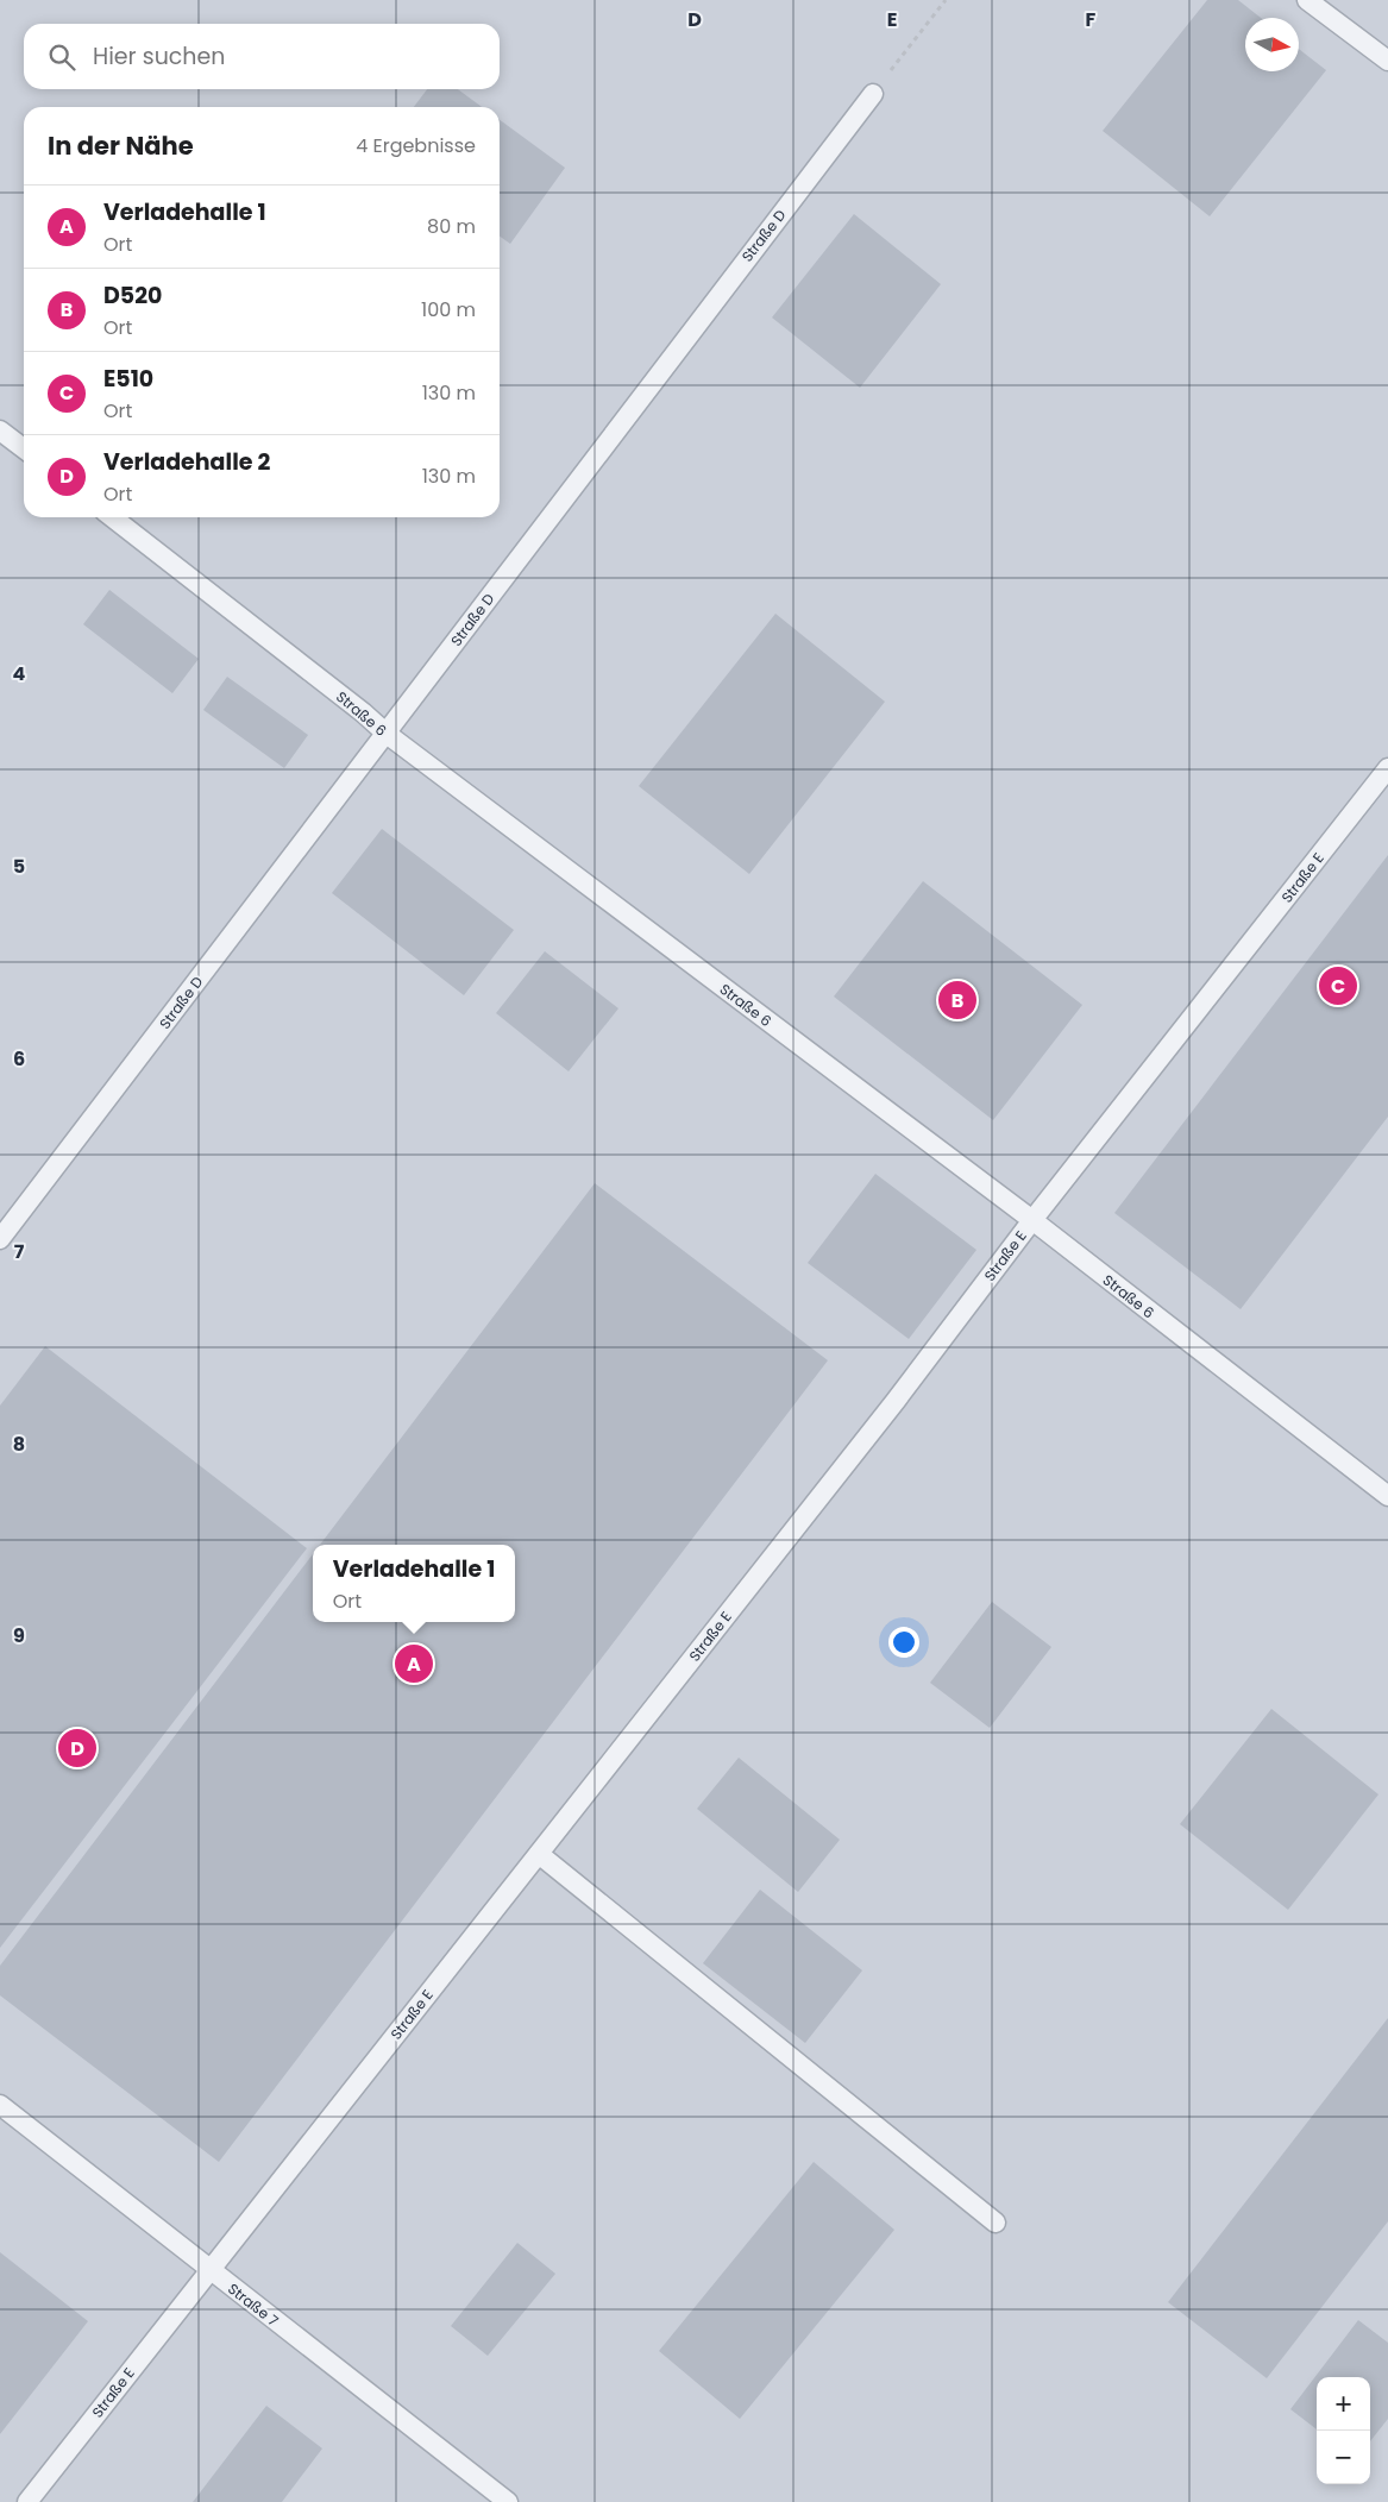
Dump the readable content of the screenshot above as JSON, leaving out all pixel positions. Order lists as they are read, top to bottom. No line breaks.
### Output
{"streets":{"lane":["Straße D","Straße 6","Straße E","Straße 7"]},"crossings":[["Straße D","Straße 6"],["Straße 6","Straße E"],["Straße E","Straße 7"]],"north":"right","page":{"search":"Hier suchen","heading":["In der Nähe","4 Ergebnisse"],"list":[{"mark":"A","name":"Verladehalle 1","note":"Ort","value":"80 m"},{"mark":"B","name":"D520","note":"Ort","value":"100 m"},{"mark":"C","name":"E510","note":"Ort","value":"130 m"},{"mark":"D","name":"Verladehalle 2","note":"Ort","value":"130 m"}],"pins":["C","B","A","D"],"popup":["Verladehalle 1","Ort"],"map_buttons":["+","−"]},"grid":{"columns":["D","E","F"],"rows":["4","5","6","7","8","9"]}}
